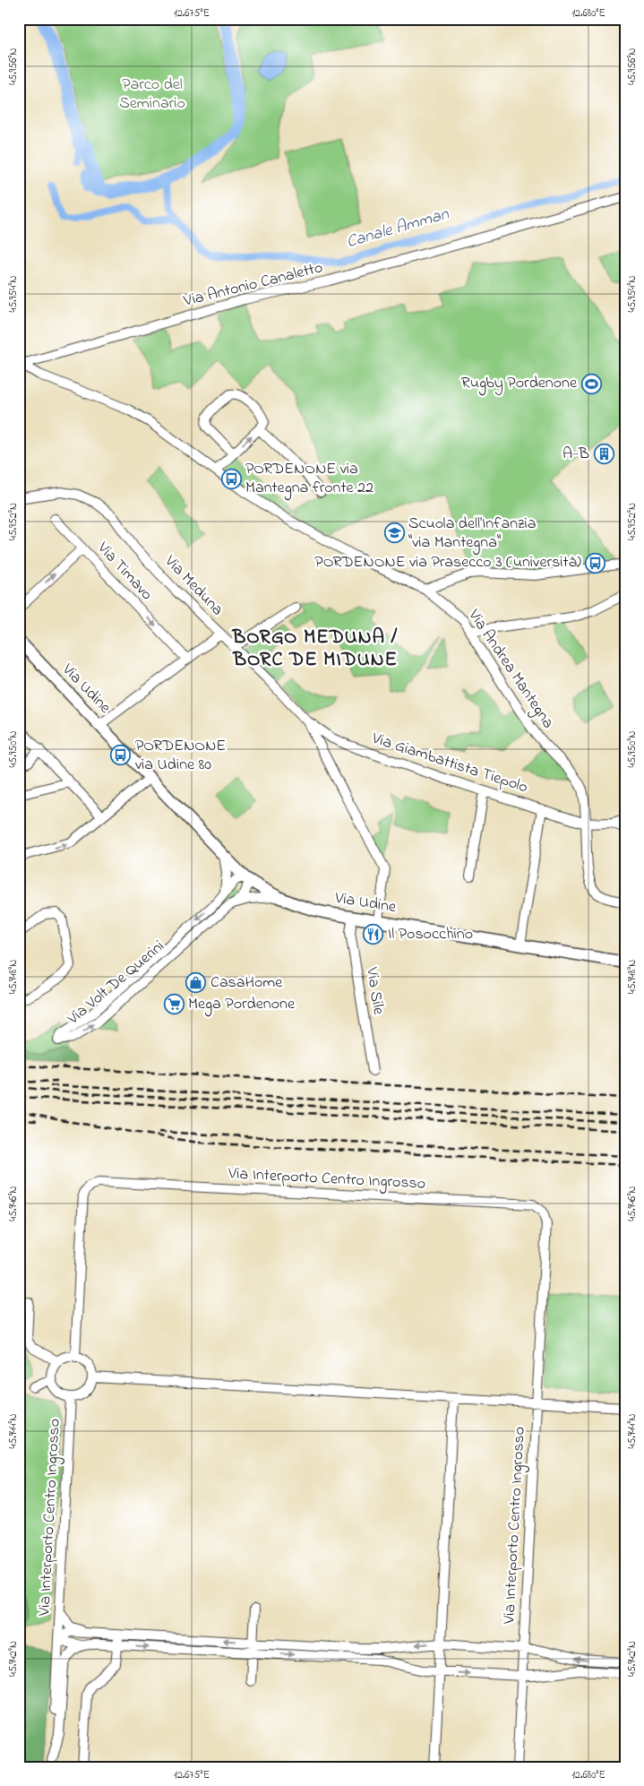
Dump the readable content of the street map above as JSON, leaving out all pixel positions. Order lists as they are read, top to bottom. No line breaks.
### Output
{"streets":{"main road":["Via Udine"],"street":["Via Antonio Canaletto","Via Timavo","Via Meduna","Via Andrea Mantegna","Via Giambattista Tiepolo","Via Volt De Querini","Via Sile","Via Interporto Centro Ingrosso"]},"crossings":[["Via Antonio Canaletto","Via Andrea Mantegna"],["Via Meduna","Via Udine"],["Via Meduna","Via Giambattista Tiepolo"],["Via Andrea Mantegna","Via Giambattista Tiepolo"],["Via Udine","Via Volt De Querini"],["Via Udine","Via Sile"]],"districts":["BORGO MEDUNA / BORC DE MIDUNE"],"water":["Canale Amman"],"parks":["Parco del Seminario"],"places":{"sports":["Rugby Pordenone"],"building":["A-B"],"bus stop":["PORDENONE via Mantegna fronte 22","PORDENONE via Prasecco 3 (università)","PORDENONE via Udine 80"],"school or university":["Scuola dell’Infanzia \"via Mantegna\""],"restaurant":["Il Posocchino"],"shop":["CasaHome"],"supermarket":["Mega Pordenone"]},"coordinates":["12.675°E","12.680°E","45.956°N","45.954°N","45.952°N","45.950°N","45.948°N","45.946°N","45.944°N","45.942°N"]}
